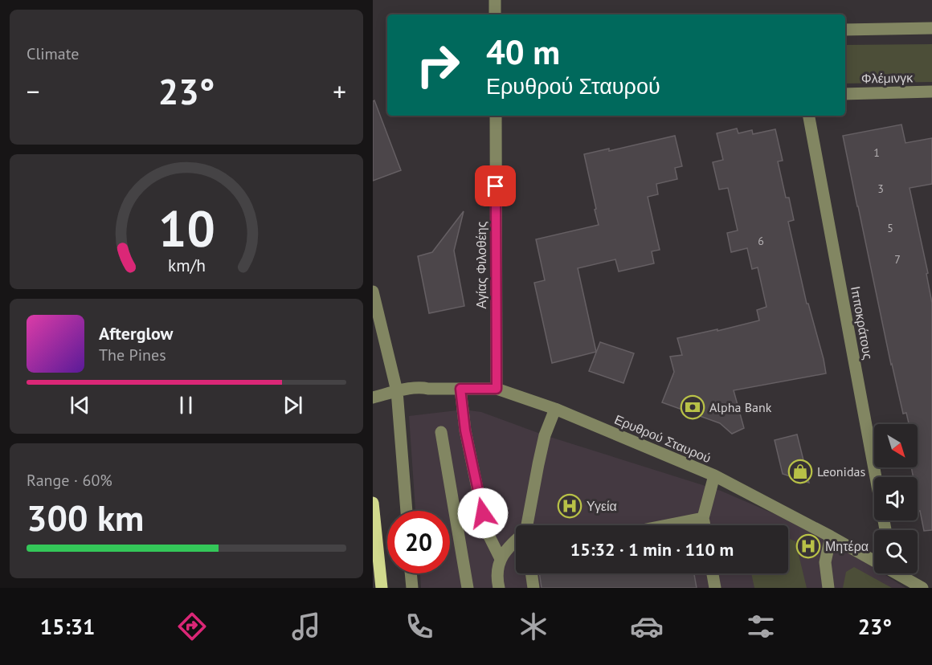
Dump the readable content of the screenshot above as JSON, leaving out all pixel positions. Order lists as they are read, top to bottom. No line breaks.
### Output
{"streets":{"street":["Φλέμινγκ","Αγίας Φιλοθέης","Ιπποκράτους","Ερυθρού Σταυρού"]},"crossings":[["Αγίας Φιλοθέης","Ερυθρού Σταυρού"]],"places":{"bank":["Alpha Bank"],"shop":["Leonidas"],"hospital":["Υγεία","Μητέρα"]},"house_numbers":["1","3","5","6","7"],"north":"bottom right","page":{"tile":["Climate",["Range · 60%","300 km"]],"turn":["40 m","Ερυθρού Σταυρού"],"heat":["−","23°","+"],"song":["Afterglow","The Pines"],"limit":"20","trip":"15:32 · 1 min · 110 m","tabs":["15:31","23°"],"gauge":["10","km/h"]}}
